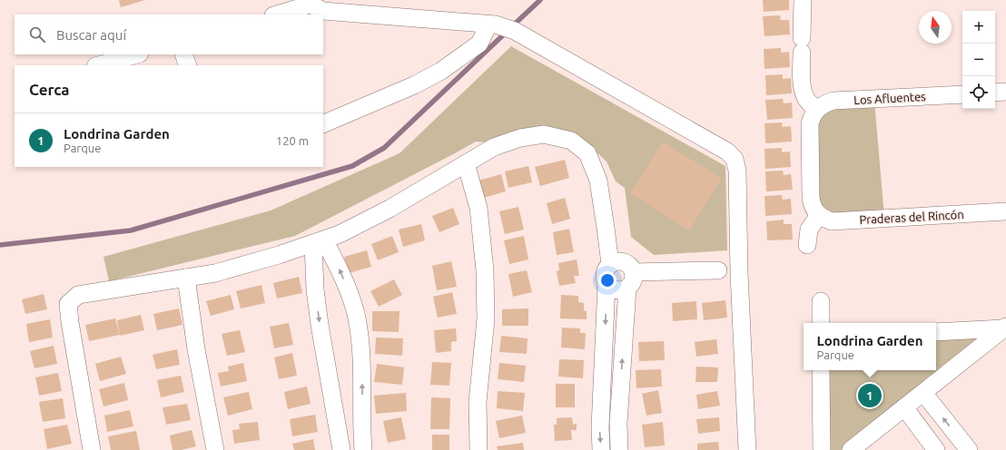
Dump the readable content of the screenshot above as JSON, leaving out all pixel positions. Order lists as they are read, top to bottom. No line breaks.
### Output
{"streets":{"street":["Los Afluentes","Praderas del Rincón"]},"north":"top","page":{"map_buttons":["+","−"],"search":"Buscar aquí","heading":"Cerca","list":[{"mark":"1","name":"Londrina Garden","note":"Parque","value":"120 m"}],"popup":["Londrina Garden","Parque"],"pins":"1"}}
